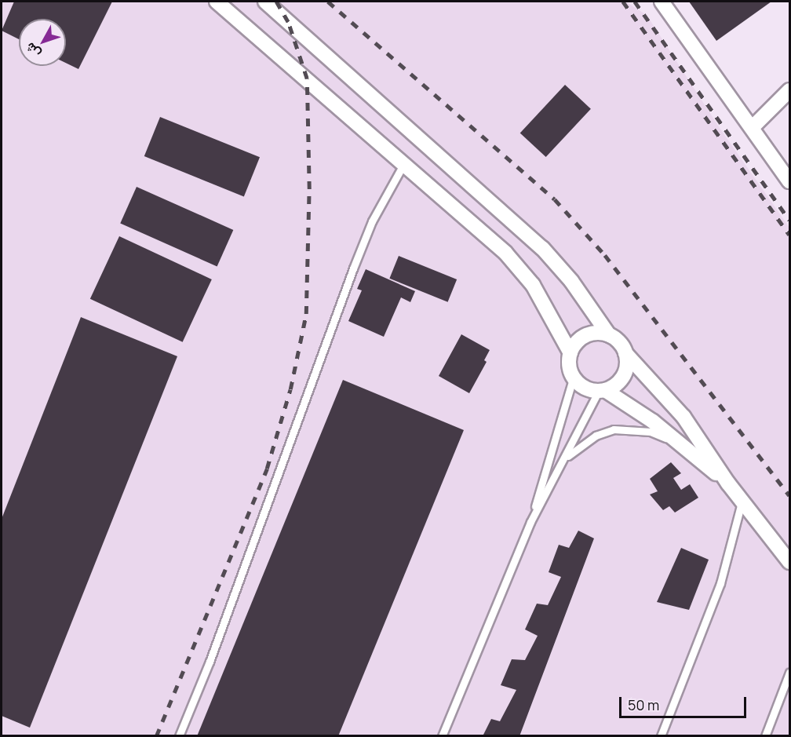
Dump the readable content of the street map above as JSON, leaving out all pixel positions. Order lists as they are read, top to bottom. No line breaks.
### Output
{"scale_bar":"50 m","north":"bottom left"}
